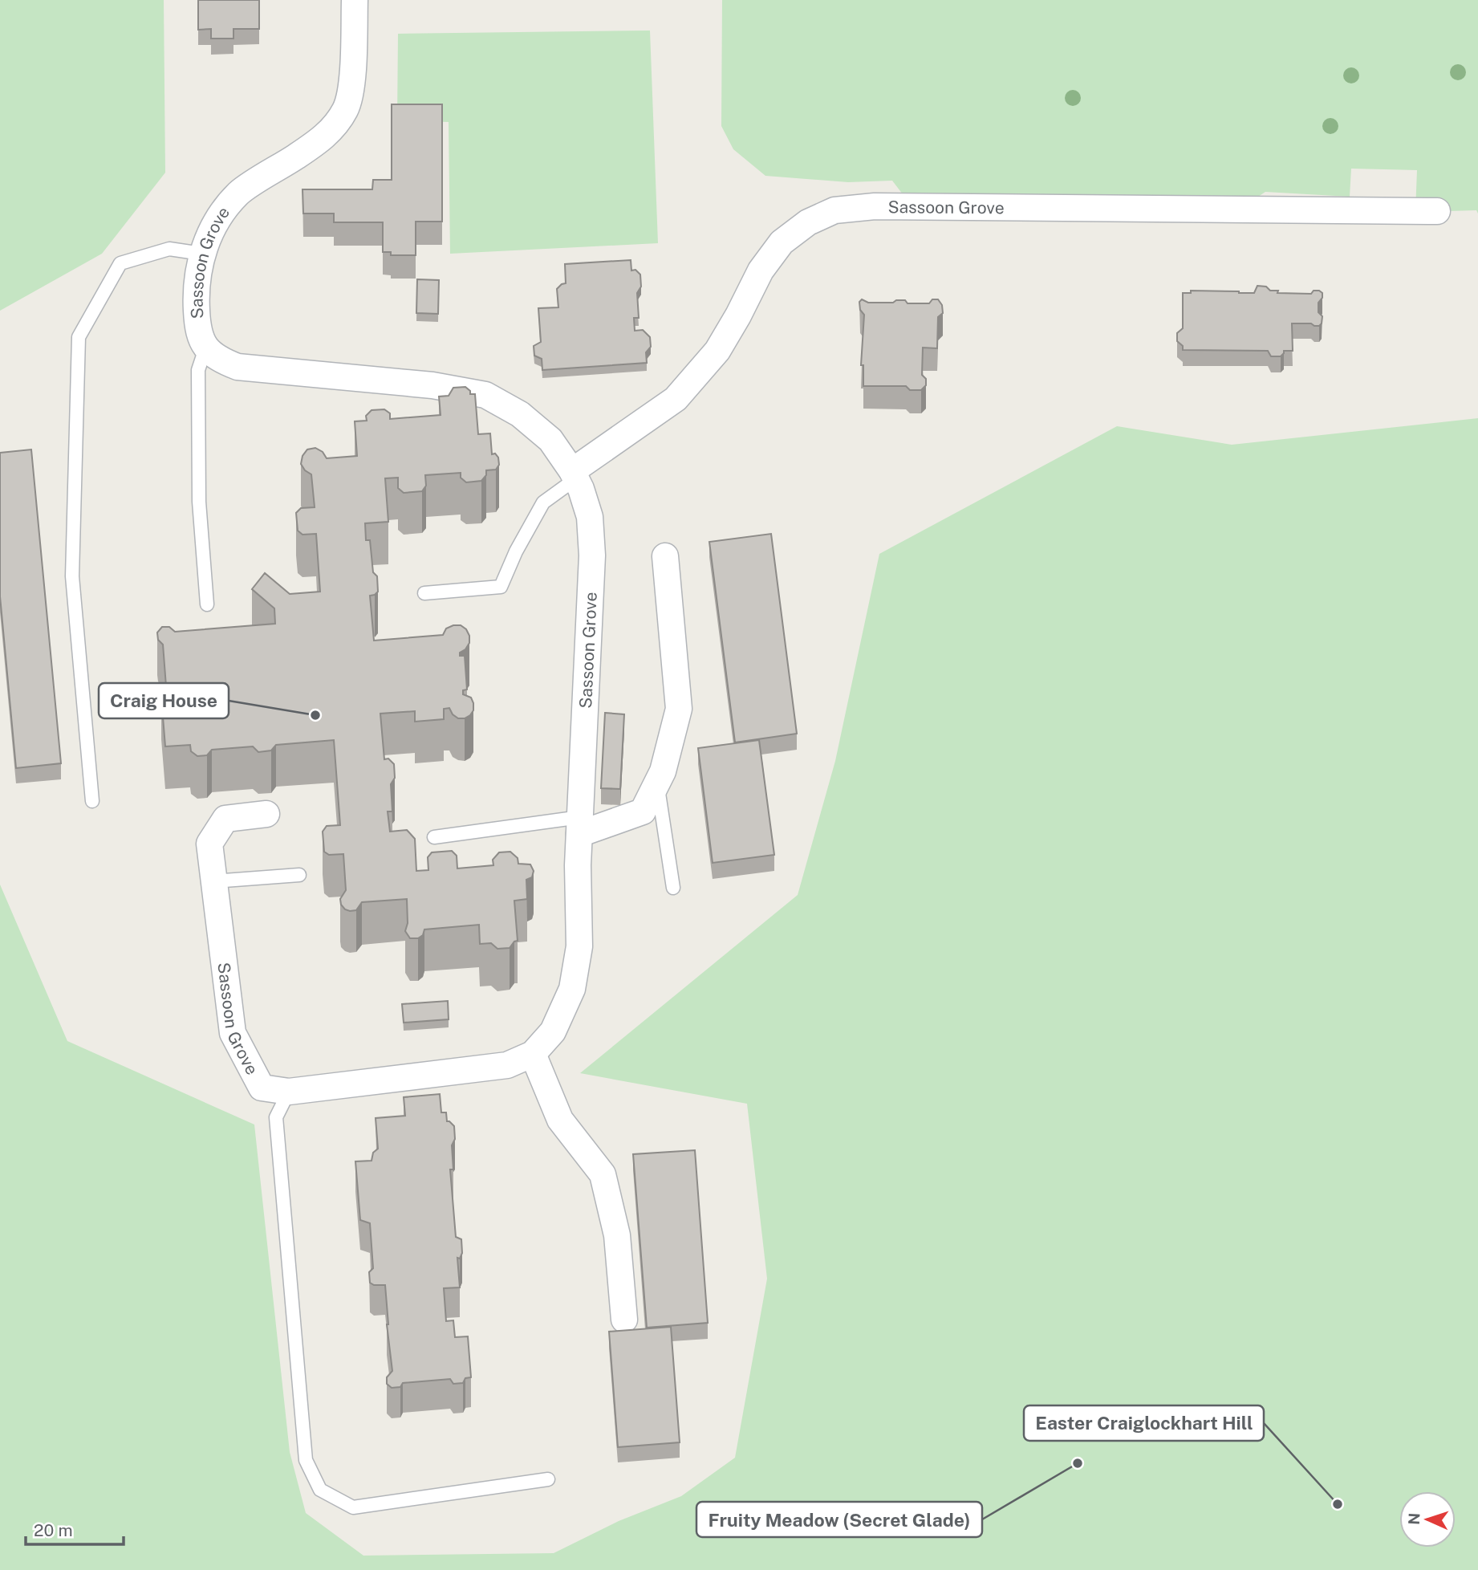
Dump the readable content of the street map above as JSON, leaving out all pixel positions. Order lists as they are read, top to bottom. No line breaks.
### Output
{"streets":{"street":["Sassoon Grove"]},"places":["Craig House","Fruity Meadow (Secret Glade)","Easter Craiglockhart Hill"],"scale_bar":"20 m","north":"left"}
